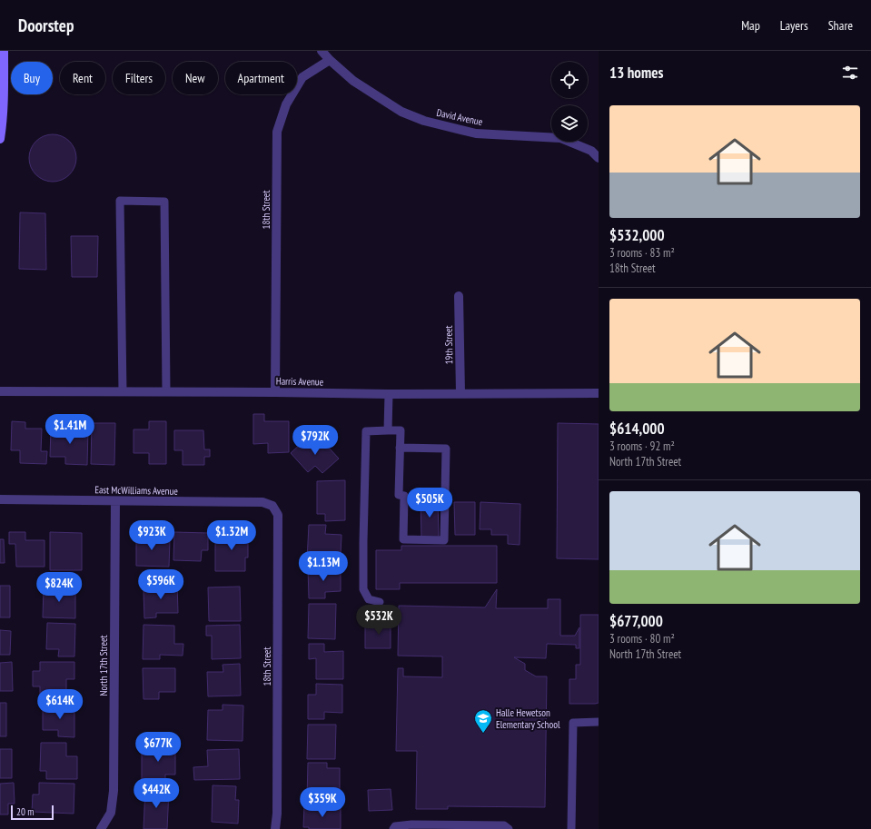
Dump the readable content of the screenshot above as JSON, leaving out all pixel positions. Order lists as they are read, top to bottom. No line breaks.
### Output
{"streets":{"street":["David Avenue","18th Street","19th Street","Harris Avenue","East McWilliams Avenue","North 17th Street"]},"crossings":[["David Avenue","18th Street"],["18th Street","Harris Avenue"],["18th Street","East McWilliams Avenue"],["19th Street","Harris Avenue"],["East McWilliams Avenue","North 17th Street"]],"places":{"school or university":["Halle Hewetson Elementary School"]},"scale_bar":"20 m","page":{"header":"Doorstep","nav":["Map","Layers","Share"],"heading":"13 homes","chip":["Buy","Rent","Filters","New","Apartment"],"list":[{"name":"$532,000","note":"3 rooms · 83 m² · 18th Street"},{"name":"$614,000","note":"3 rooms · 92 m² · North 17th Street"},{"name":"$677,000","note":"3 rooms · 80 m² · North 17th Street"}],"price":["$1.41M","$792K","$505K","$923K","$1.32M","$1.13M","$596K","$824K","$532K","$614K","$677K","$442K","$359K"],"scale":"20 m"}}
